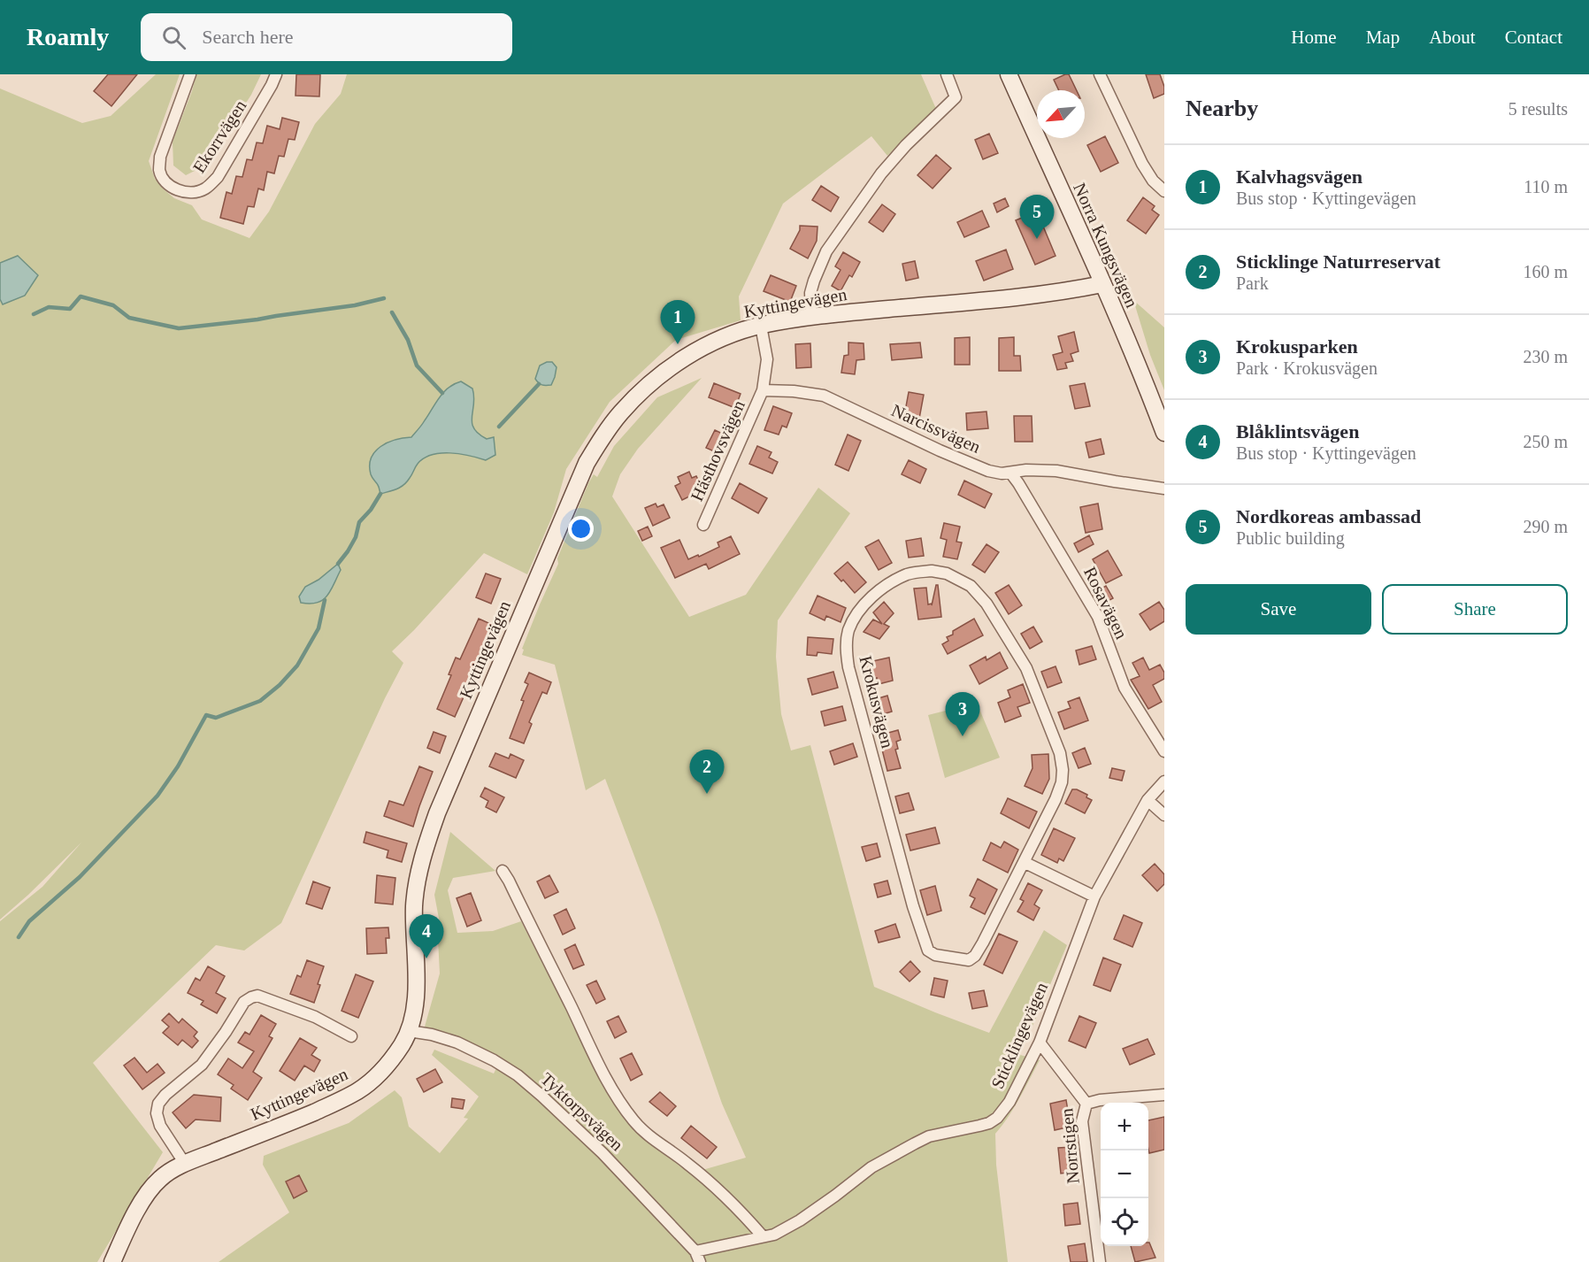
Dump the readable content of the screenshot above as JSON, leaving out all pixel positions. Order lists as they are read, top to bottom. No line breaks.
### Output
{"streets":{"street":["Ekorrvägen","Norra Kungsvägen","Kyttingevägen","Narcissvägen","Hästhovsvägen","Rosavägen","Krokusvägen","Sticklingevägen","Tyktorpsvägen","Norrstigen"]},"crossings":[["Norra Kungsvägen","Kyttingevägen"],["Kyttingevägen","Tyktorpsvägen"],["Narcissvägen","Hästhovsvägen"],["Narcissvägen","Rosavägen"],["Sticklingevägen","Tyktorpsvägen"],["Sticklingevägen","Norrstigen"]],"north":"bottom left","page":{"header":"Roamly","search":"Search here","nav":["Home","Map","About","Contact"],"heading":["Nearby","5 results"],"list":[{"mark":"1","name":"Kalvhagsvägen","note":"Bus stop · Kyttingevägen","value":"110 m"},{"mark":"2","name":"Sticklinge Naturreservat","note":"Park","value":"160 m"},{"mark":"3","name":"Krokusparken","note":"Park · Krokusvägen","value":"230 m"},{"mark":"4","name":"Blåklintsvägen","note":"Bus stop · Kyttingevägen","value":"250 m"},{"mark":"5","name":"Nordkoreas ambassad","note":"Public building","value":"290 m"}],"pins":["5","1","3","2","4"],"buttons":["Save","Share"],"map_buttons":["+","−"]}}
